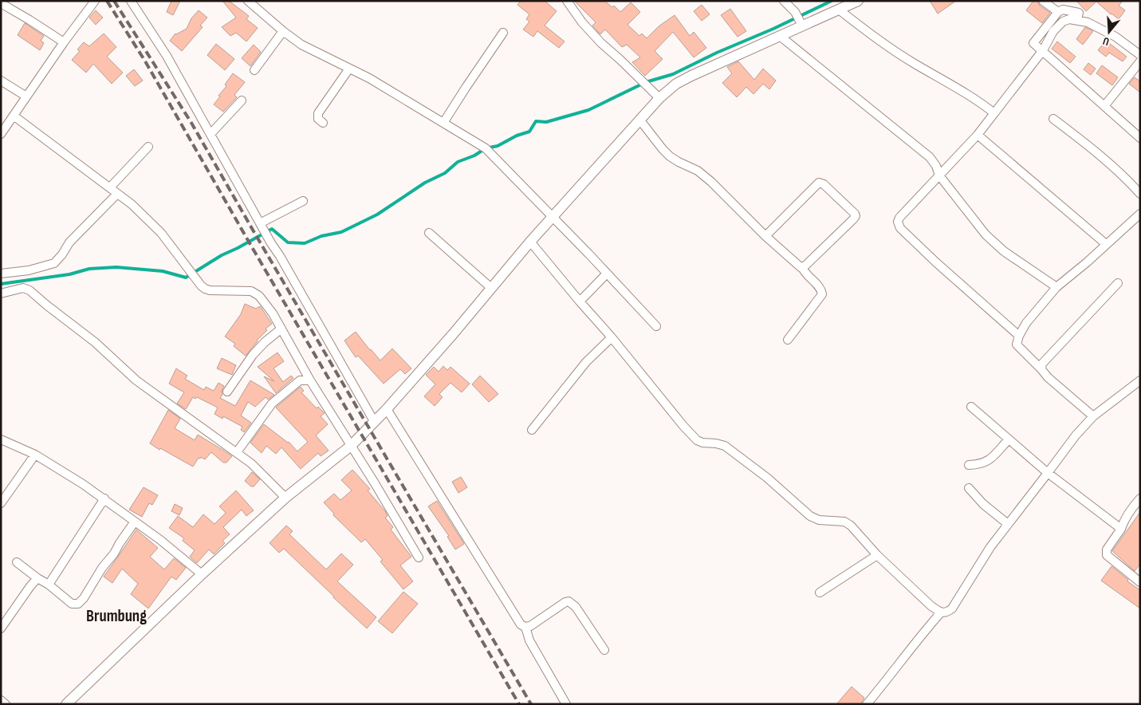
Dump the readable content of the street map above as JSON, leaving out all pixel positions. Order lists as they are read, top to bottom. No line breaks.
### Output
{"districts":["Brumbung"],"north":"bottom"}
